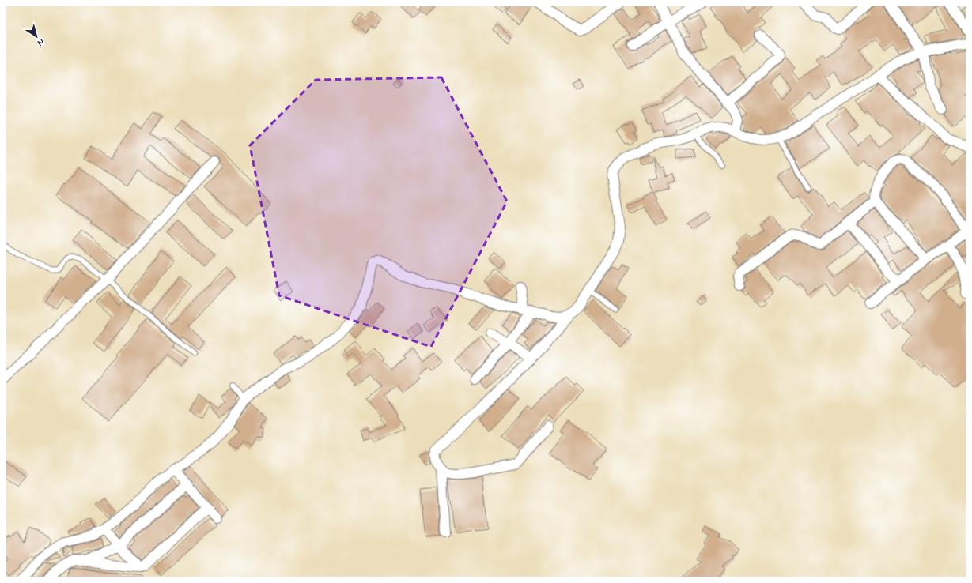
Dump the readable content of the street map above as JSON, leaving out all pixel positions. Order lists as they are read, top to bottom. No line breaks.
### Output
{"north":"bottom right"}
